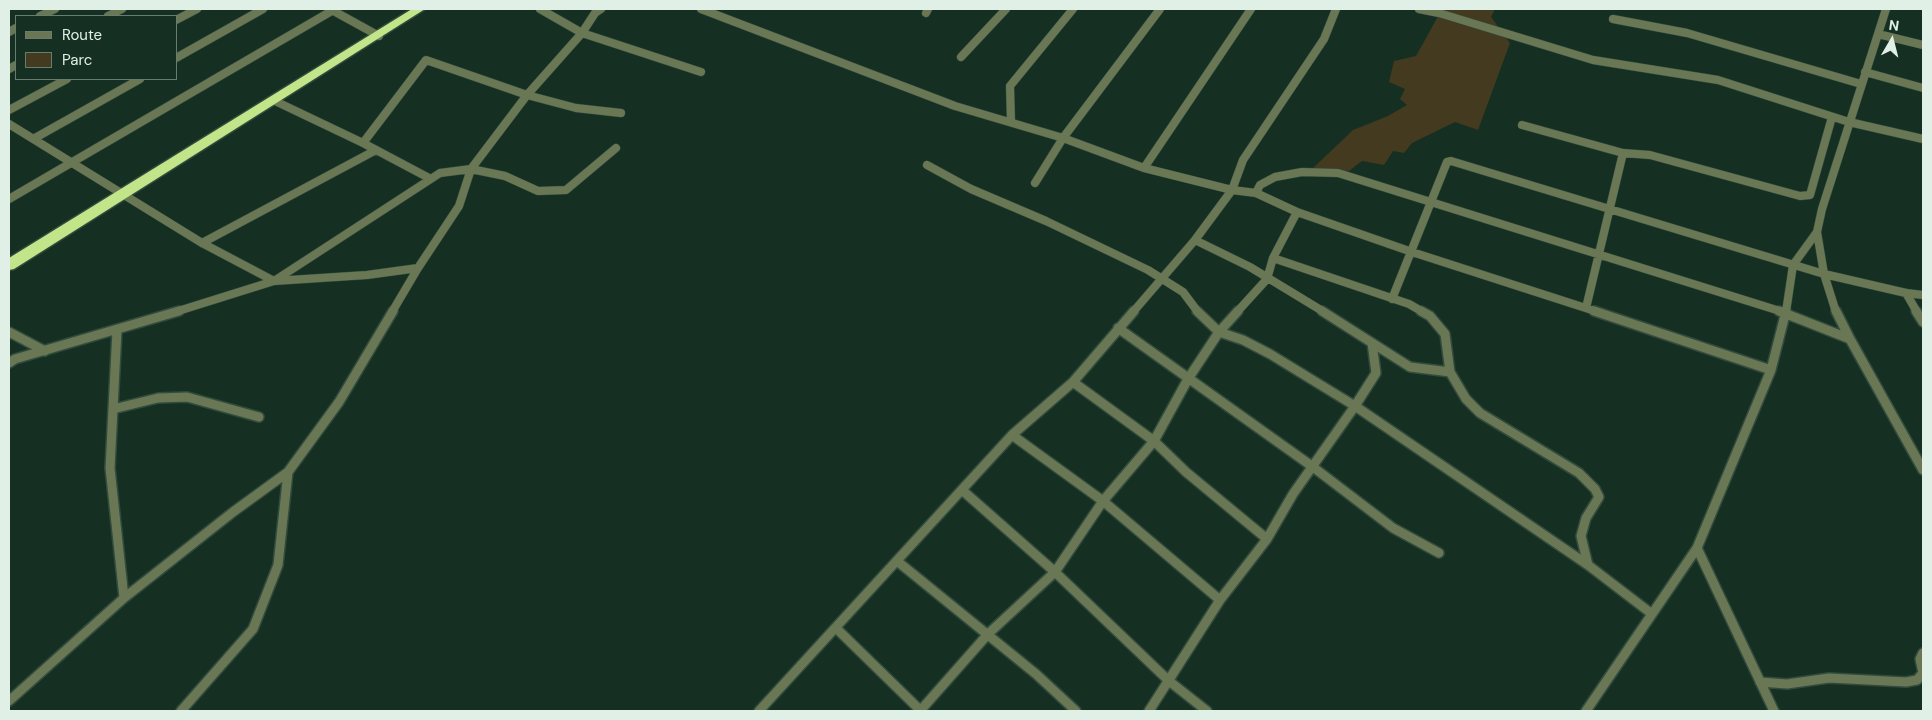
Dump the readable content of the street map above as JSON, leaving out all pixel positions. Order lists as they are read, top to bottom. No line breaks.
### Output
{"legend":["Route","Parc"],"north":"top"}
